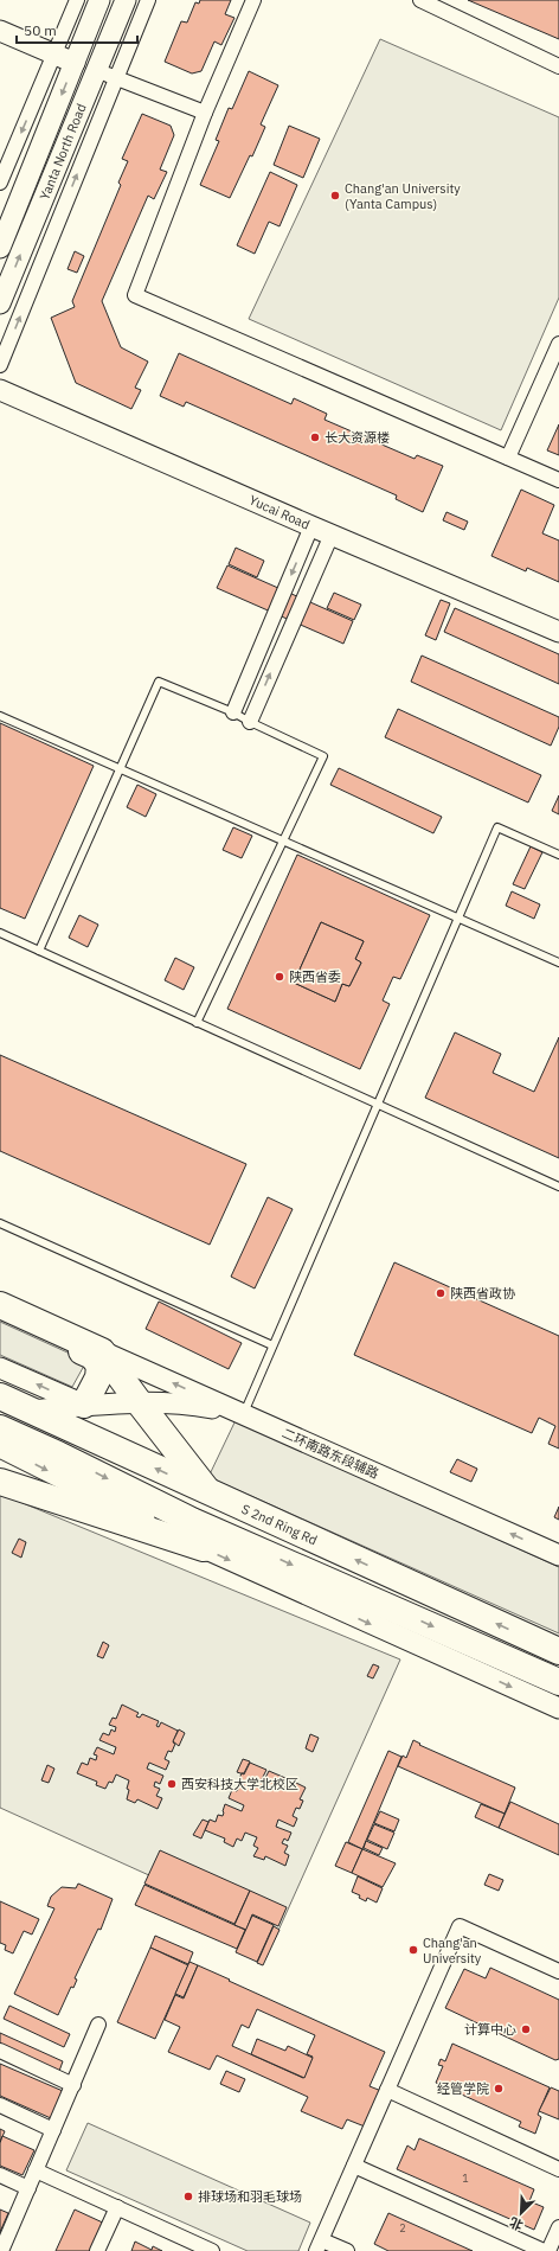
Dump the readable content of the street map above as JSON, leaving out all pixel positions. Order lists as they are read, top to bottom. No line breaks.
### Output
{"streets":{"highway":["S 2nd Ring Rd"],"main road":["Yanta North Road","Yucai Road","二环南路东段辅路"]},"places":["Chang'an University (Yanta Campus)","长大资源楼","陕西省委","陕西省政协","西安科技大学北校区","Chang'an University","计算中心","经管学院","排球场和羽毛球场"],"house_numbers":["1","2"],"scale_bar":"50 m","north":"bottom left"}
